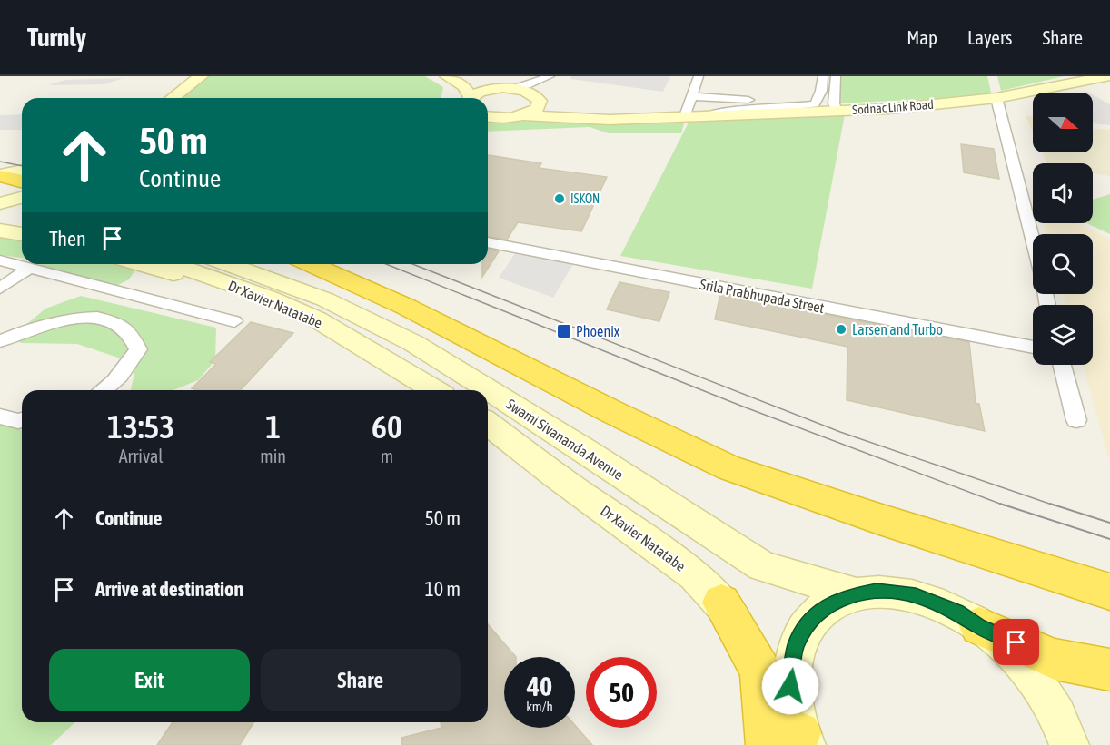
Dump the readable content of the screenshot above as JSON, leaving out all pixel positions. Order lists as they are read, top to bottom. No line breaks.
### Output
{"streets":{"main road":["Sodnac Link Road","Dr Xavier Natatabe","Swami Sivananda Avenue"],"street":["Srila Prabhupada Street"]},"places":{"other":["ISKON","Larsen and Turbo"],"transit":["Phoenix"]},"north":"right","page":{"header":"Turnly","nav":["Map","Layers","Share"],"turn":["50 m","Continue"],"then":"Then","eta":["13:53","Arrival","1","min","60","m"],"list":[{"name":"Continue","value":"50 m"},{"name":"Arrive at destination","value":"10 m"}],"buttons":["Exit","Share"],"speed":"40 km/h","limit":"50"}}
